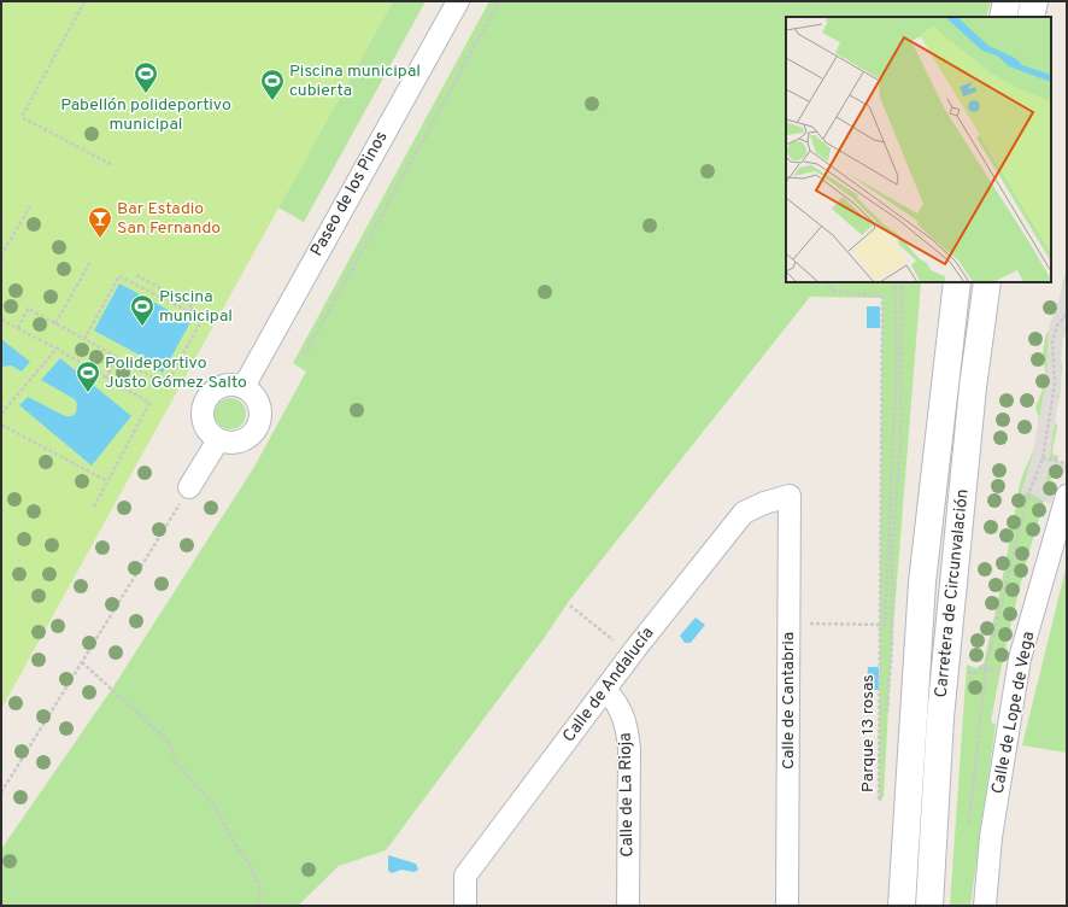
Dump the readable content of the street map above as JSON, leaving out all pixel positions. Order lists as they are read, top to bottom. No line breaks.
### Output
{"streets":{"main road":["Carretera de Circunvalación"],"street":["Paseo de los Pinos","Calle de Andalucía","Calle de Cantabria","Calle de Lope de Vega","Calle de La Rioja"],"path":["Parque 13 rosas"]},"crossings":[["Calle de Andalucía","Calle de Cantabria"],["Calle de Andalucía","Calle de La Rioja"]],"places":{"sports":["Pabellón polideportivo municipal","Piscina municipal cubierta","Piscina municipal","Polideportivo Justo Gómez Salto"],"bar":["Bar Estadio San Fernando"]}}
